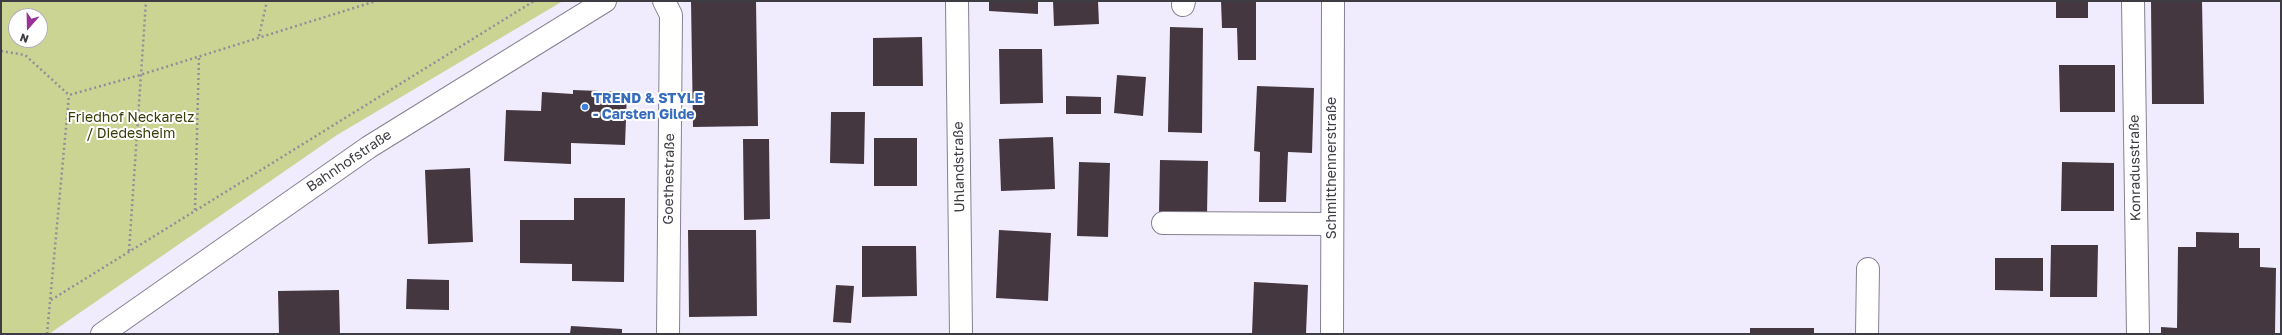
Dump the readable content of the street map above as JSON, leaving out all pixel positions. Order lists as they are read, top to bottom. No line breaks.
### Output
{"streets":{"street":["Bahnhofstraße","Uhlandstraße","Schmitthennerstraße","Konradusstraße","Goethestraße"]},"parks":["Friedhof Neckarelz / Diedesheim"],"places":["TREND & STYLE - Carsten Gilde"],"north":"bottom"}
